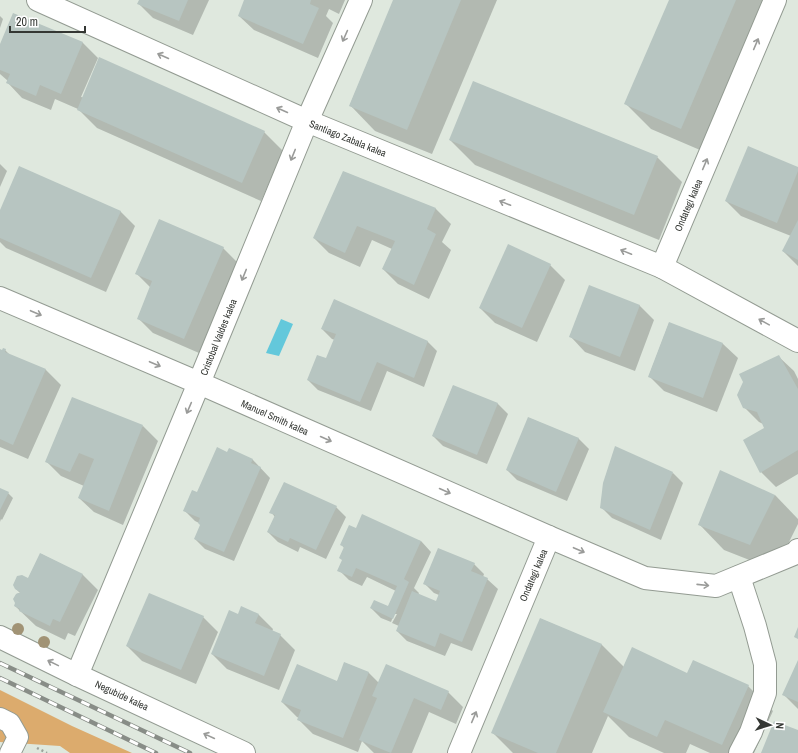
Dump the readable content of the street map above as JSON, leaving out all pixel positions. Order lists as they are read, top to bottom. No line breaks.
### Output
{"streets":{"street":["Santiago Zabala kalea","Ondategi kalea","Cristobal Valdes kalea","Manuel Smith kalea","Negubide kalea"]},"crossings":[["Santiago Zabala kalea","Ondategi kalea"],["Santiago Zabala kalea","Cristobal Valdes kalea"],["Ondategi kalea","Manuel Smith kalea"],["Cristobal Valdes kalea","Manuel Smith kalea"],["Cristobal Valdes kalea","Negubide kalea"]],"one_way":["Santiago Zabala kalea","Ondategi kalea","Cristobal Valdes kalea","Manuel Smith kalea","Negubide kalea"],"scale_bar":"20 m","north":"right"}
